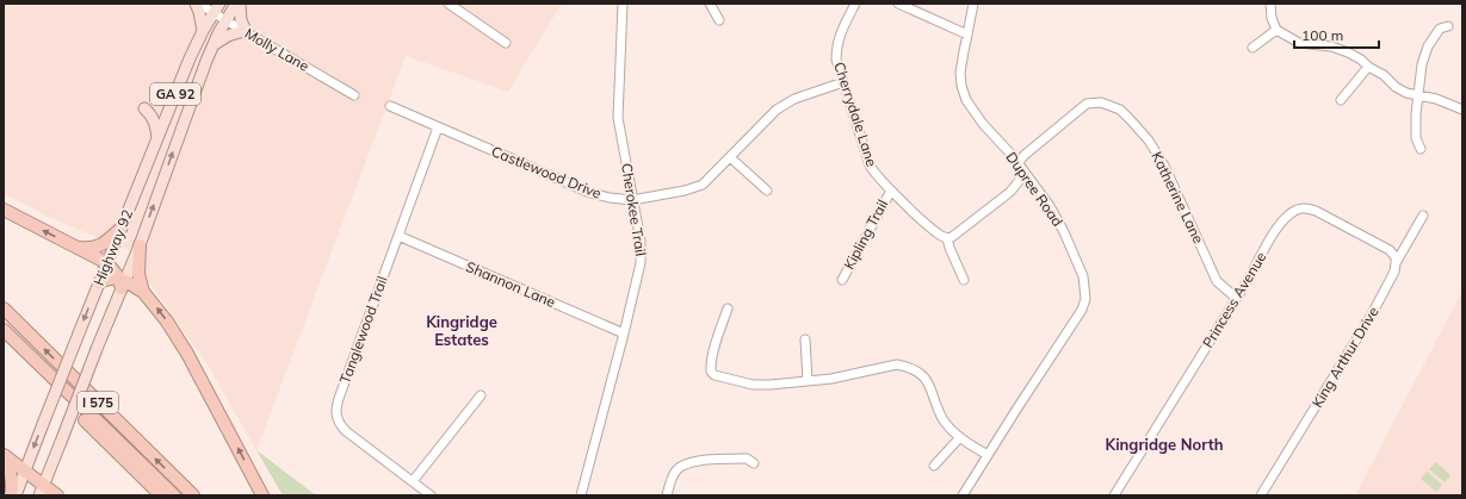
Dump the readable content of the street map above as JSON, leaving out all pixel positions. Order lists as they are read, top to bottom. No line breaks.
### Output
{"streets":{"highway":["I 575"],"main road":["GA 92","Highway 92"],"street":["Molly Lane","Cherrydale Lane","Castlewood Drive","Dupree Road","Katherine Lane","Cherokee Trail","Kipling Trail","Shannon Lane","Princess Avenue","Tanglewood Trail","King Arthur Drive"]},"crossings":[["Molly Lane","Highway 92"],["Cherrydale Lane","Castlewood Drive"],["Cherrydale Lane","Kipling Trail"],["Castlewood Drive","Cherokee Trail"],["Castlewood Drive","Tanglewood Trail"],["Dupree Road","Katherine Lane"],["Katherine Lane","Princess Avenue"],["Cherokee Trail","Shannon Lane"],["Shannon Lane","Tanglewood Trail"],["Princess Avenue","King Arthur Drive"]],"districts":["Kingridge Estates","Kingridge North"],"scale_bar":"100 m"}
